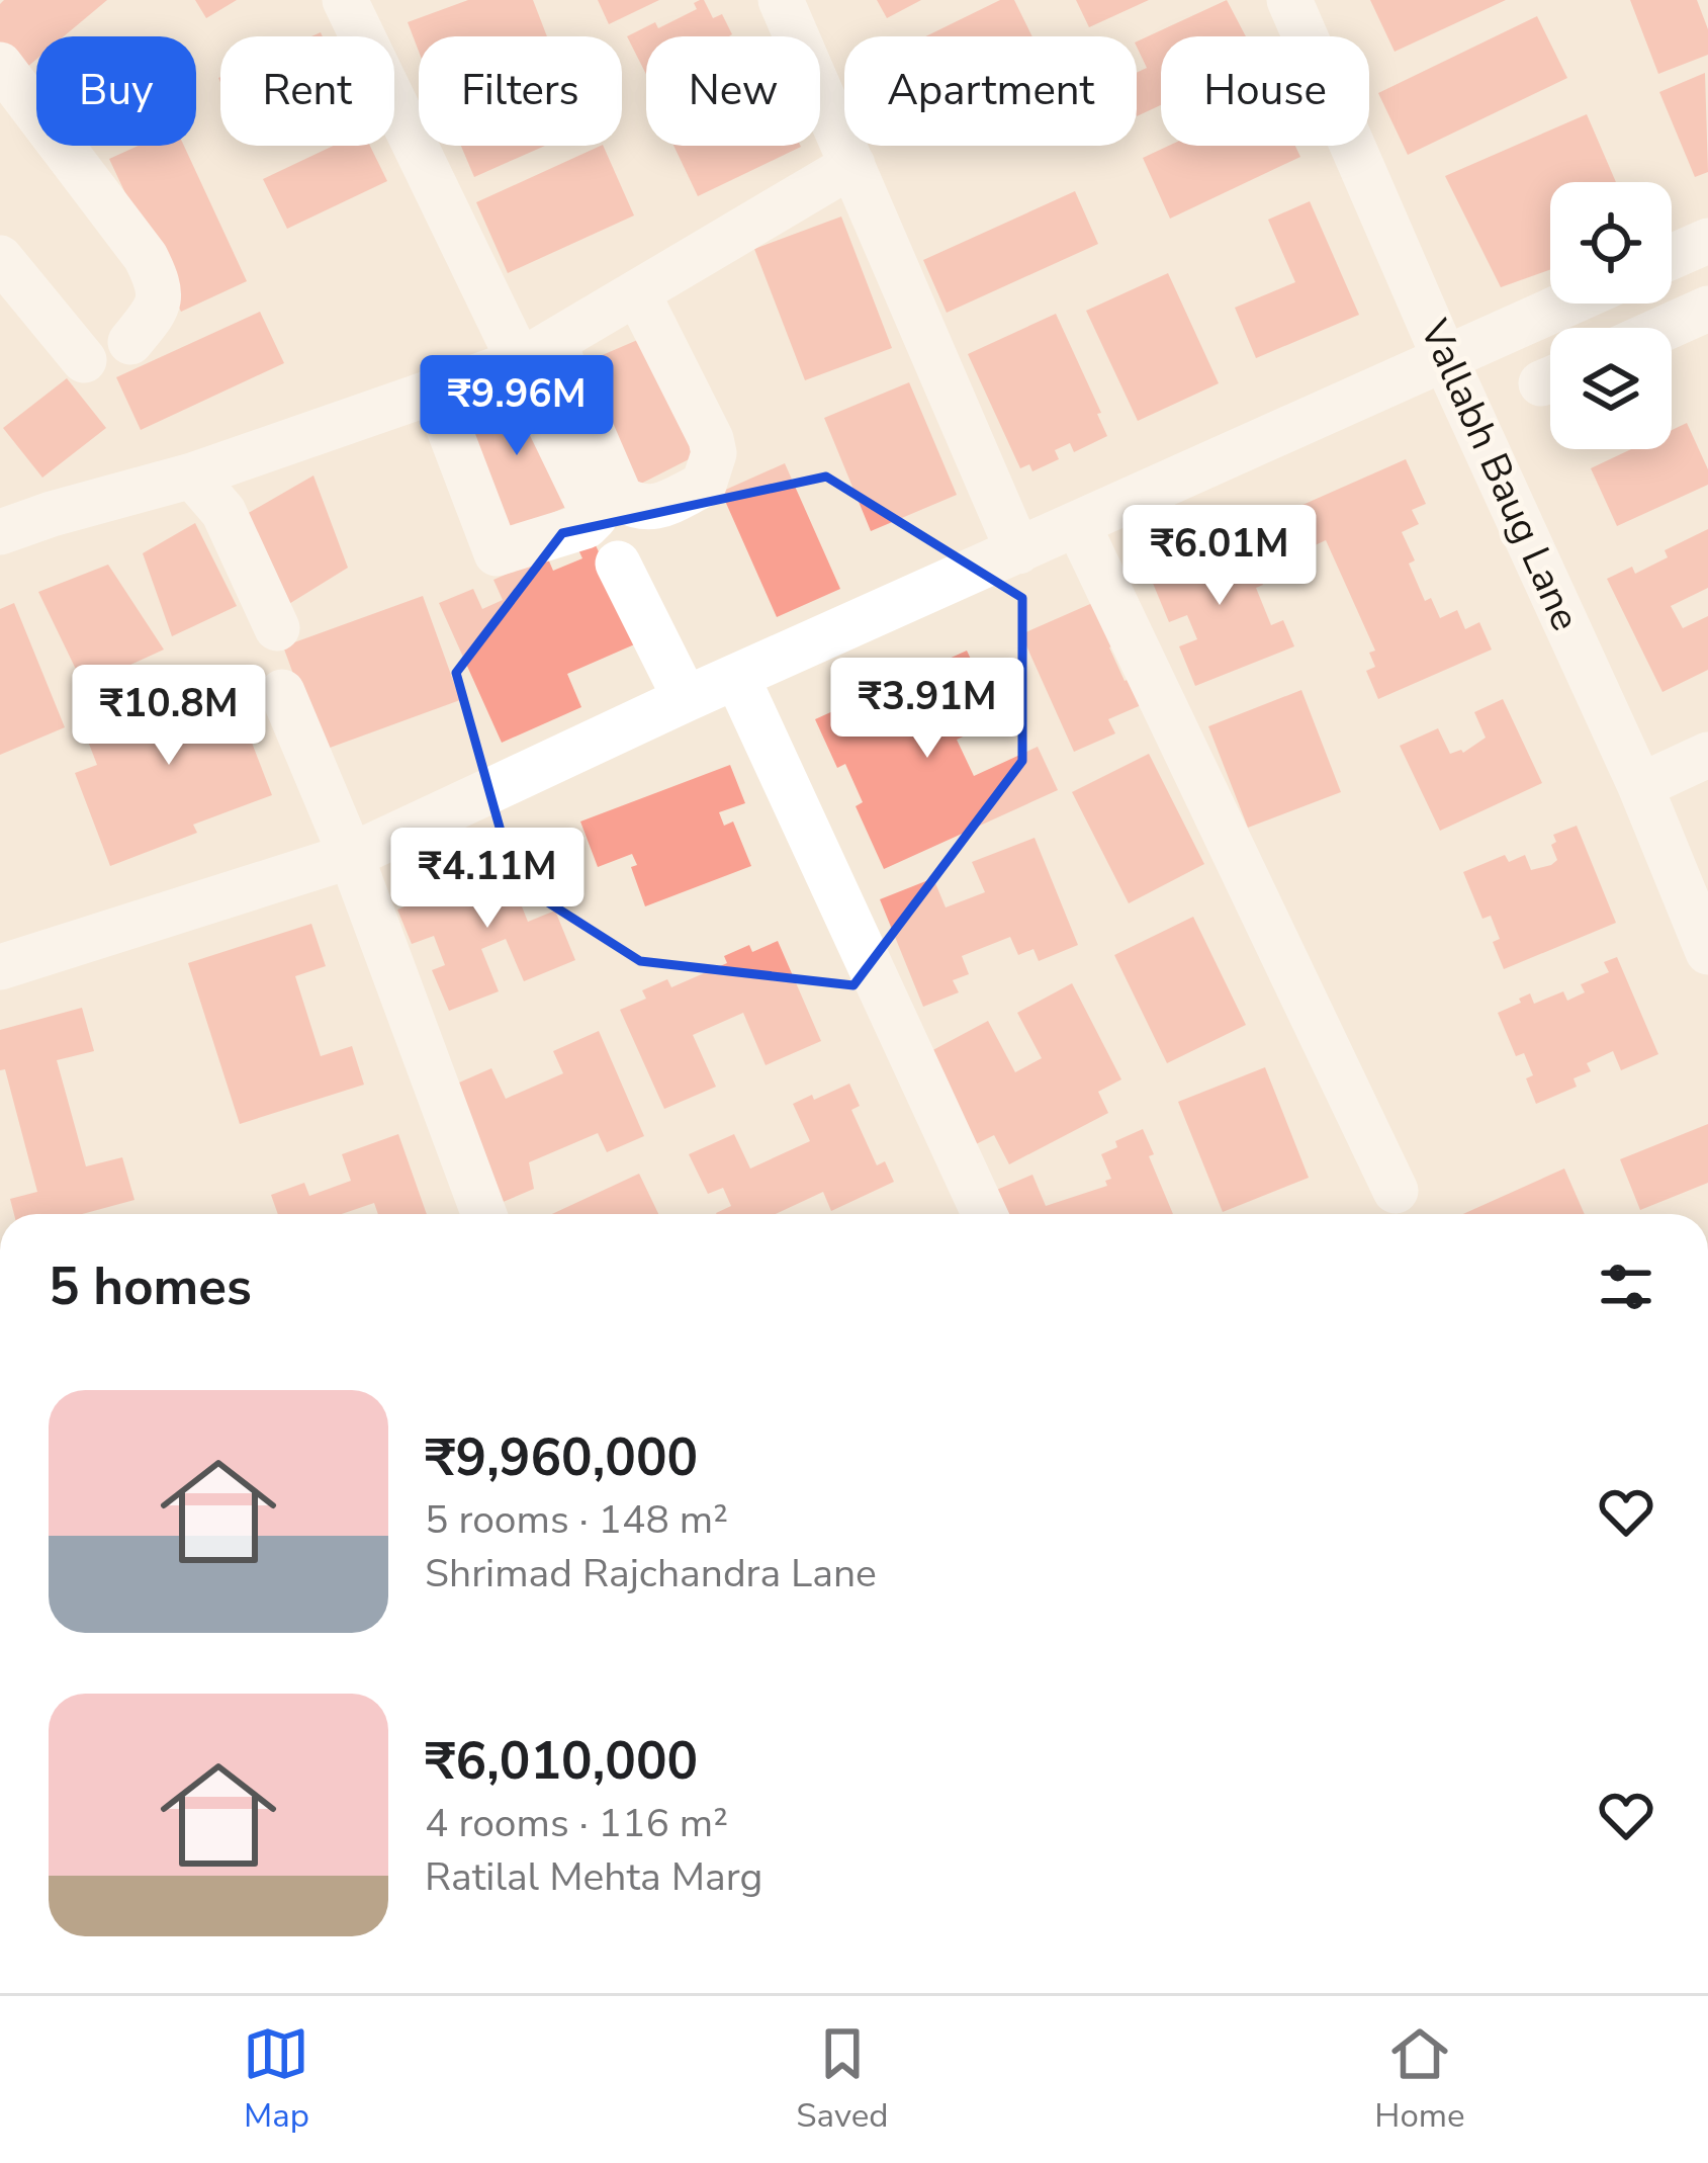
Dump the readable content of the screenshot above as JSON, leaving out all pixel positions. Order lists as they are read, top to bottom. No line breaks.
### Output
{"streets":{"street":["Vallabh Baug Lane"]},"page":{"chip":["Buy","Rent","Filters","New","Apartment","House"],"price":["₹9.96M","₹6.01M","₹3.91M","₹10.8M","₹4.11M"],"heading":"5 homes","list":[{"name":"₹9,960,000","note":"5 rooms · 148 m² · Shrimad Rajchandra Lane"},{"name":"₹6,010,000","note":"4 rooms · 116 m² · Ratilal Mehta Marg"}],"tabs":["Map","Saved","Home"]}}
